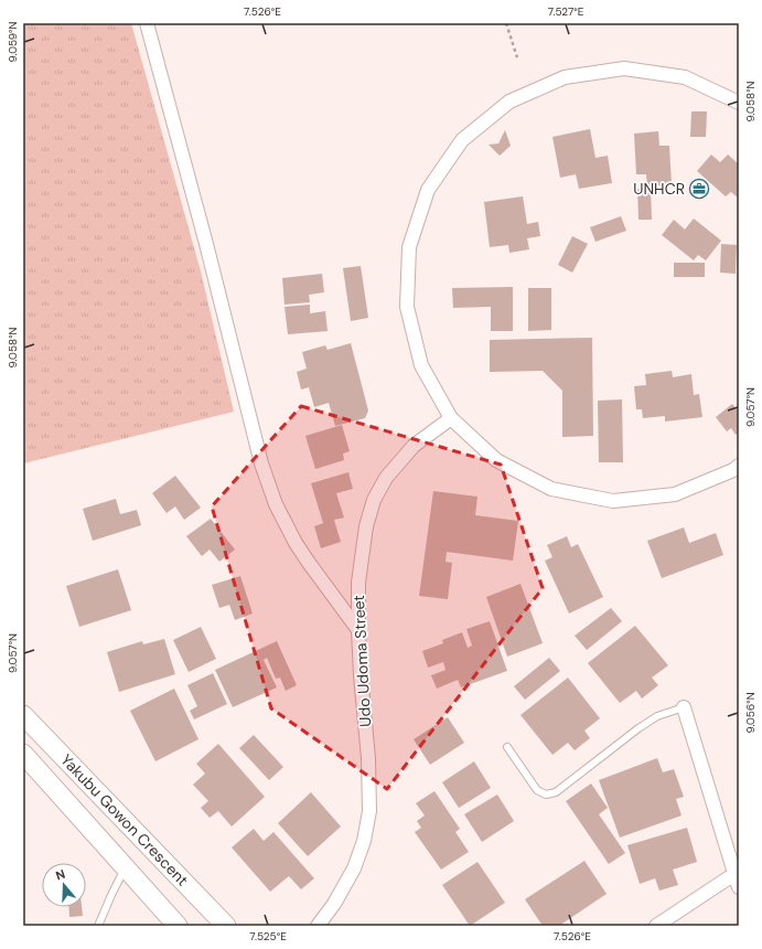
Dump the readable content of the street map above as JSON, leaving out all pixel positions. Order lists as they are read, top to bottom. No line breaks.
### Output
{"streets":{"main road":["Yakubu Gowon Crescent"],"street":["Udo Udoma Street"]},"places":{"office":["UNHCR"]},"north":"top","coordinates":["7.526°E","7.527°E","9.059°N","9.058°N","9.057°N","9.056°N","7.525°E"]}
